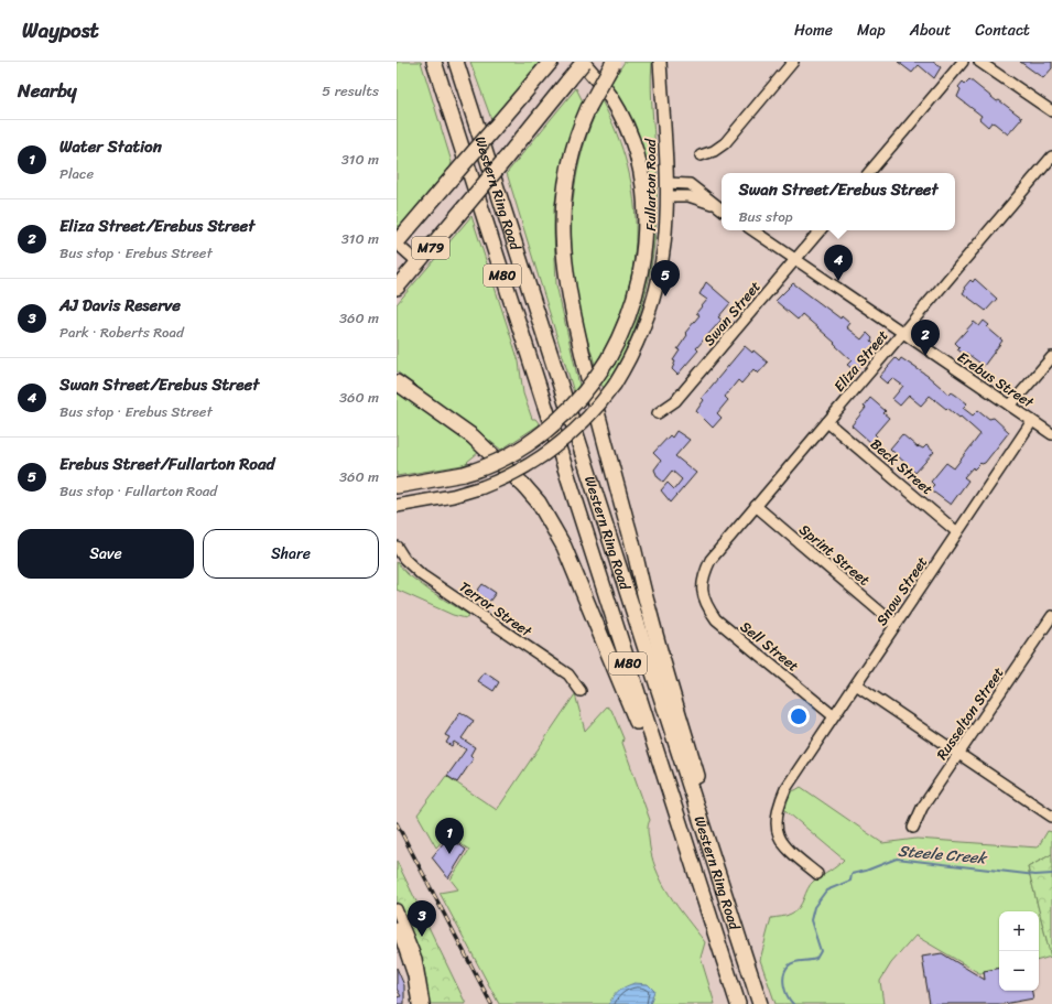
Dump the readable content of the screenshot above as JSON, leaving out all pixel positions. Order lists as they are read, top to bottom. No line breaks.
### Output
{"streets":{"highway":["Western Ring Road","M79","M80"],"main road":["Fullarton Road"],"street":["Swan Street","Eliza Street","Erebus Street","Beck Street","Sprint Street","Snow Street","Terror Street","Sell Street","Russelton Street"]},"crossings":[["Swan Street","Erebus Street"],["Eliza Street","Erebus Street"],["Eliza Street","Beck Street"],["Eliza Street","Sprint Street"],["Eliza Street","Sell Street"],["Erebus Street","Snow Street"],["Beck Street","Snow Street"],["Sprint Street","Snow Street"],["Snow Street","Sell Street"]],"water":["Steele Creek"],"page":{"header":"Waypost","nav":["Home","Map","About","Contact"],"heading":["Nearby","5 results"],"list":[{"mark":"1","name":"Water Station","note":"Place","value":"310 m"},{"mark":"2","name":"Eliza Street/Erebus Street","note":"Bus stop · Erebus Street","value":"310 m"},{"mark":"3","name":"AJ Davis Reserve","note":"Park · Roberts Road","value":"360 m"},{"mark":"4","name":"Swan Street/Erebus Street","note":"Bus stop · Erebus Street","value":"360 m"},{"mark":"5","name":"Erebus Street/Fullarton Road","note":"Bus stop · Fullarton Road","value":"360 m"}],"popup":["Swan Street/Erebus Street","Bus stop"],"pins":["4","5","2","1","3"],"buttons":["Save","Share"],"map_buttons":["+","−"]}}
